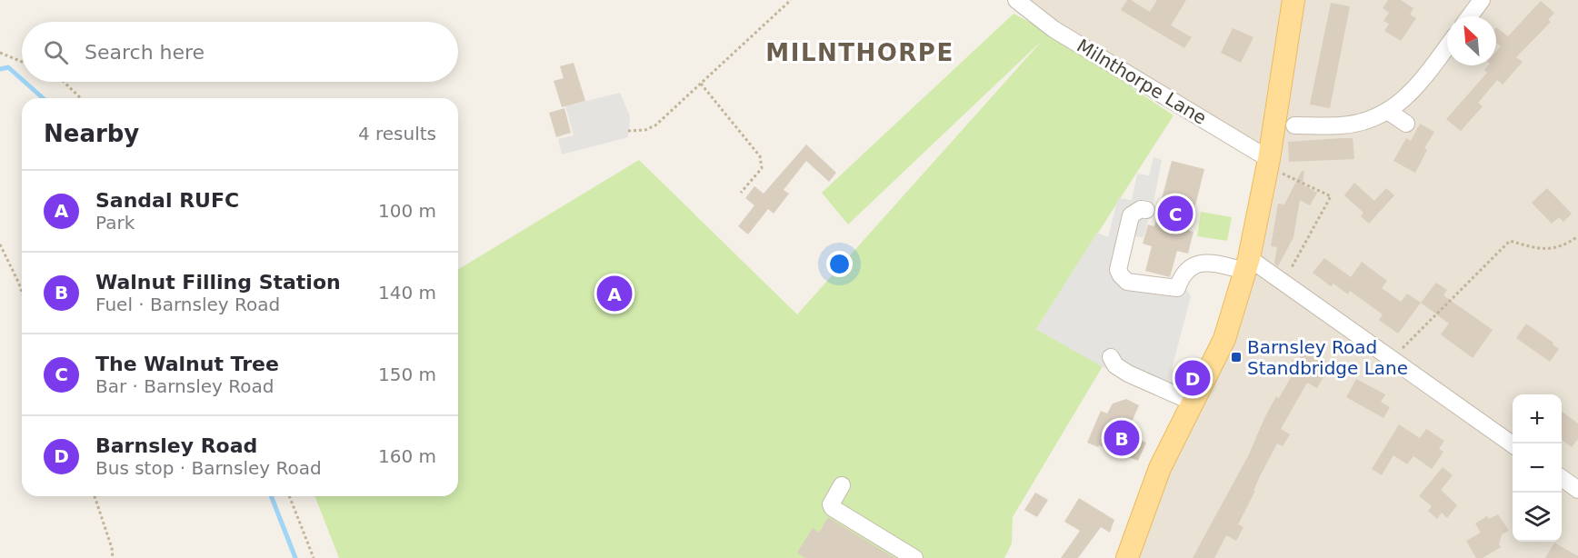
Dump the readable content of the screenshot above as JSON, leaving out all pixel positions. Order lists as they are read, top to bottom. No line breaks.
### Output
{"streets":{"street":["Milnthorpe Lane"]},"districts":["MILNTHORPE"],"places":{"transit":["Barnsley Road Standbridge Lane"]},"north":"top left","page":{"search":"Search here","heading":["Nearby","4 results"],"list":[{"mark":"A","name":"Sandal RUFC","note":"Park","value":"100 m"},{"mark":"B","name":"Walnut Filling Station","note":"Fuel · Barnsley Road","value":"140 m"},{"mark":"C","name":"The Walnut Tree","note":"Bar · Barnsley Road","value":"150 m"},{"mark":"D","name":"Barnsley Road","note":"Bus stop · Barnsley Road","value":"160 m"}],"pins":["C","A","D","B"],"map_buttons":["+","−"]}}
